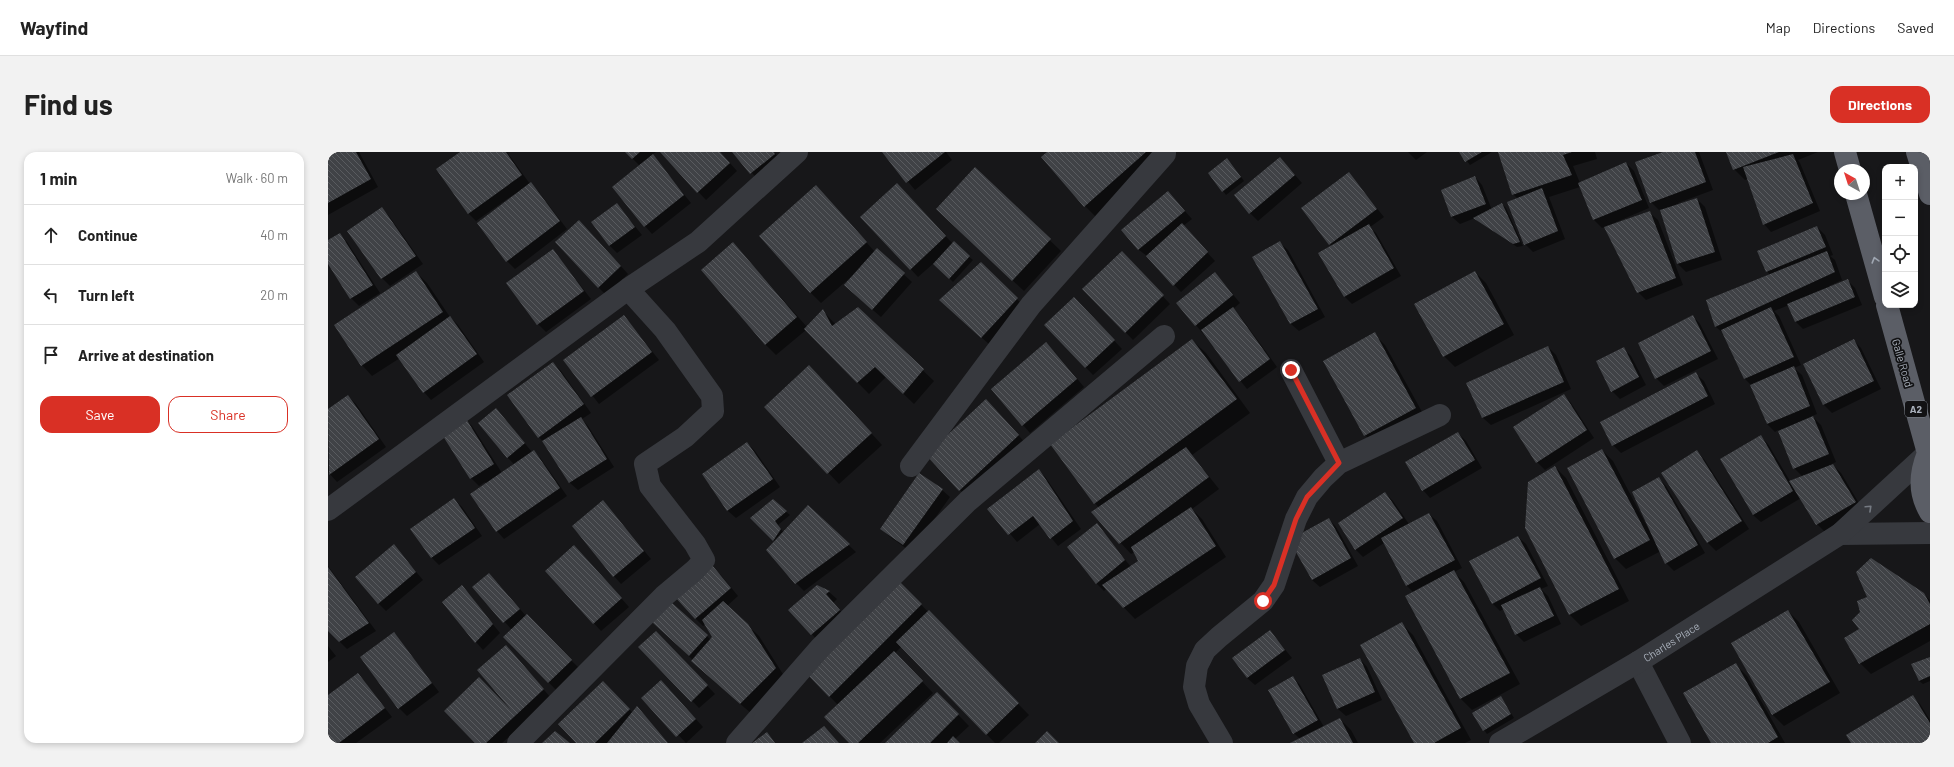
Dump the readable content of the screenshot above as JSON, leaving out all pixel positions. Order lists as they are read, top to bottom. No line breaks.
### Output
{"streets":{"highway":["Galle Road","A2"],"street":["Charles Place"]},"crossings":[["Galle Road","Charles Place"]],"north":"top left","page":{"header":"Wayfind","nav":["Map","Directions","Saved"],"buttons":["Directions",["Save","Share"]],"title":"Find us","heading":["1 min","Walk · 60 m"],"map_buttons":["+","−"],"list":[["Continue","40 m"],["Turn left","20 m"],"Arrive at destination"]}}
